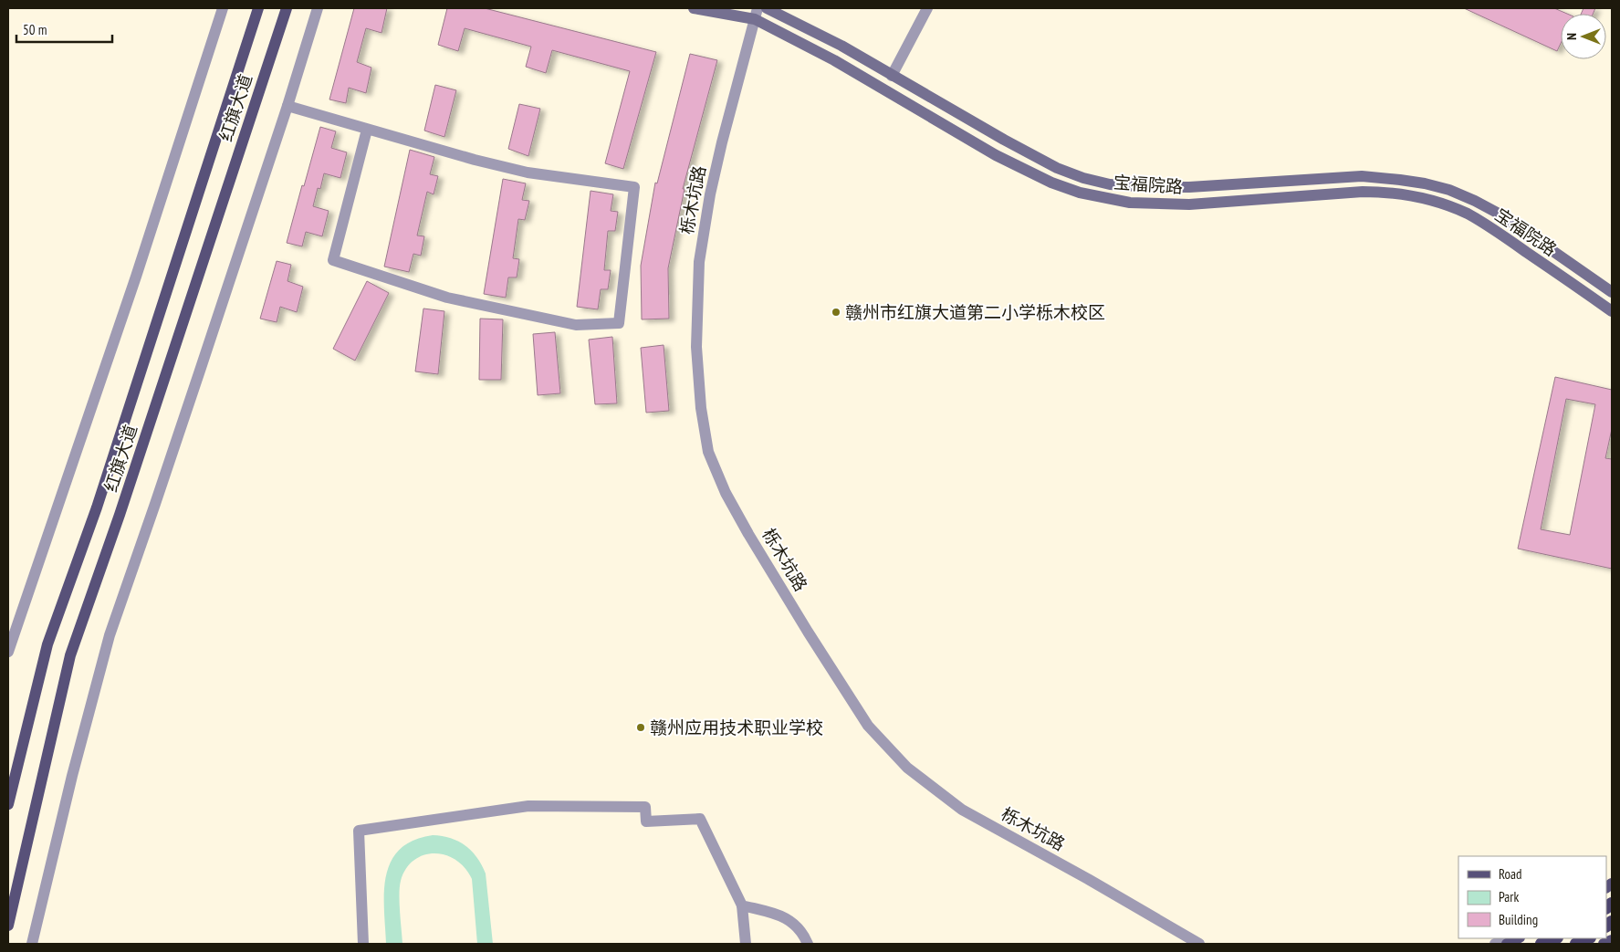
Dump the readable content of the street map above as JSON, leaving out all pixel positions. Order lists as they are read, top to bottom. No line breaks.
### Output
{"streets":{"main road":["红旗大道","宝福院路"],"street":["栎木坑路"]},"crossings":[["宝福院路","栎木坑路"]],"places":["赣州市红旗大道第二小学栎木校区","赣州应用技术职业学校"],"legend":["Road","Park","Building"],"scale_bar":"50 m","north":"left"}
